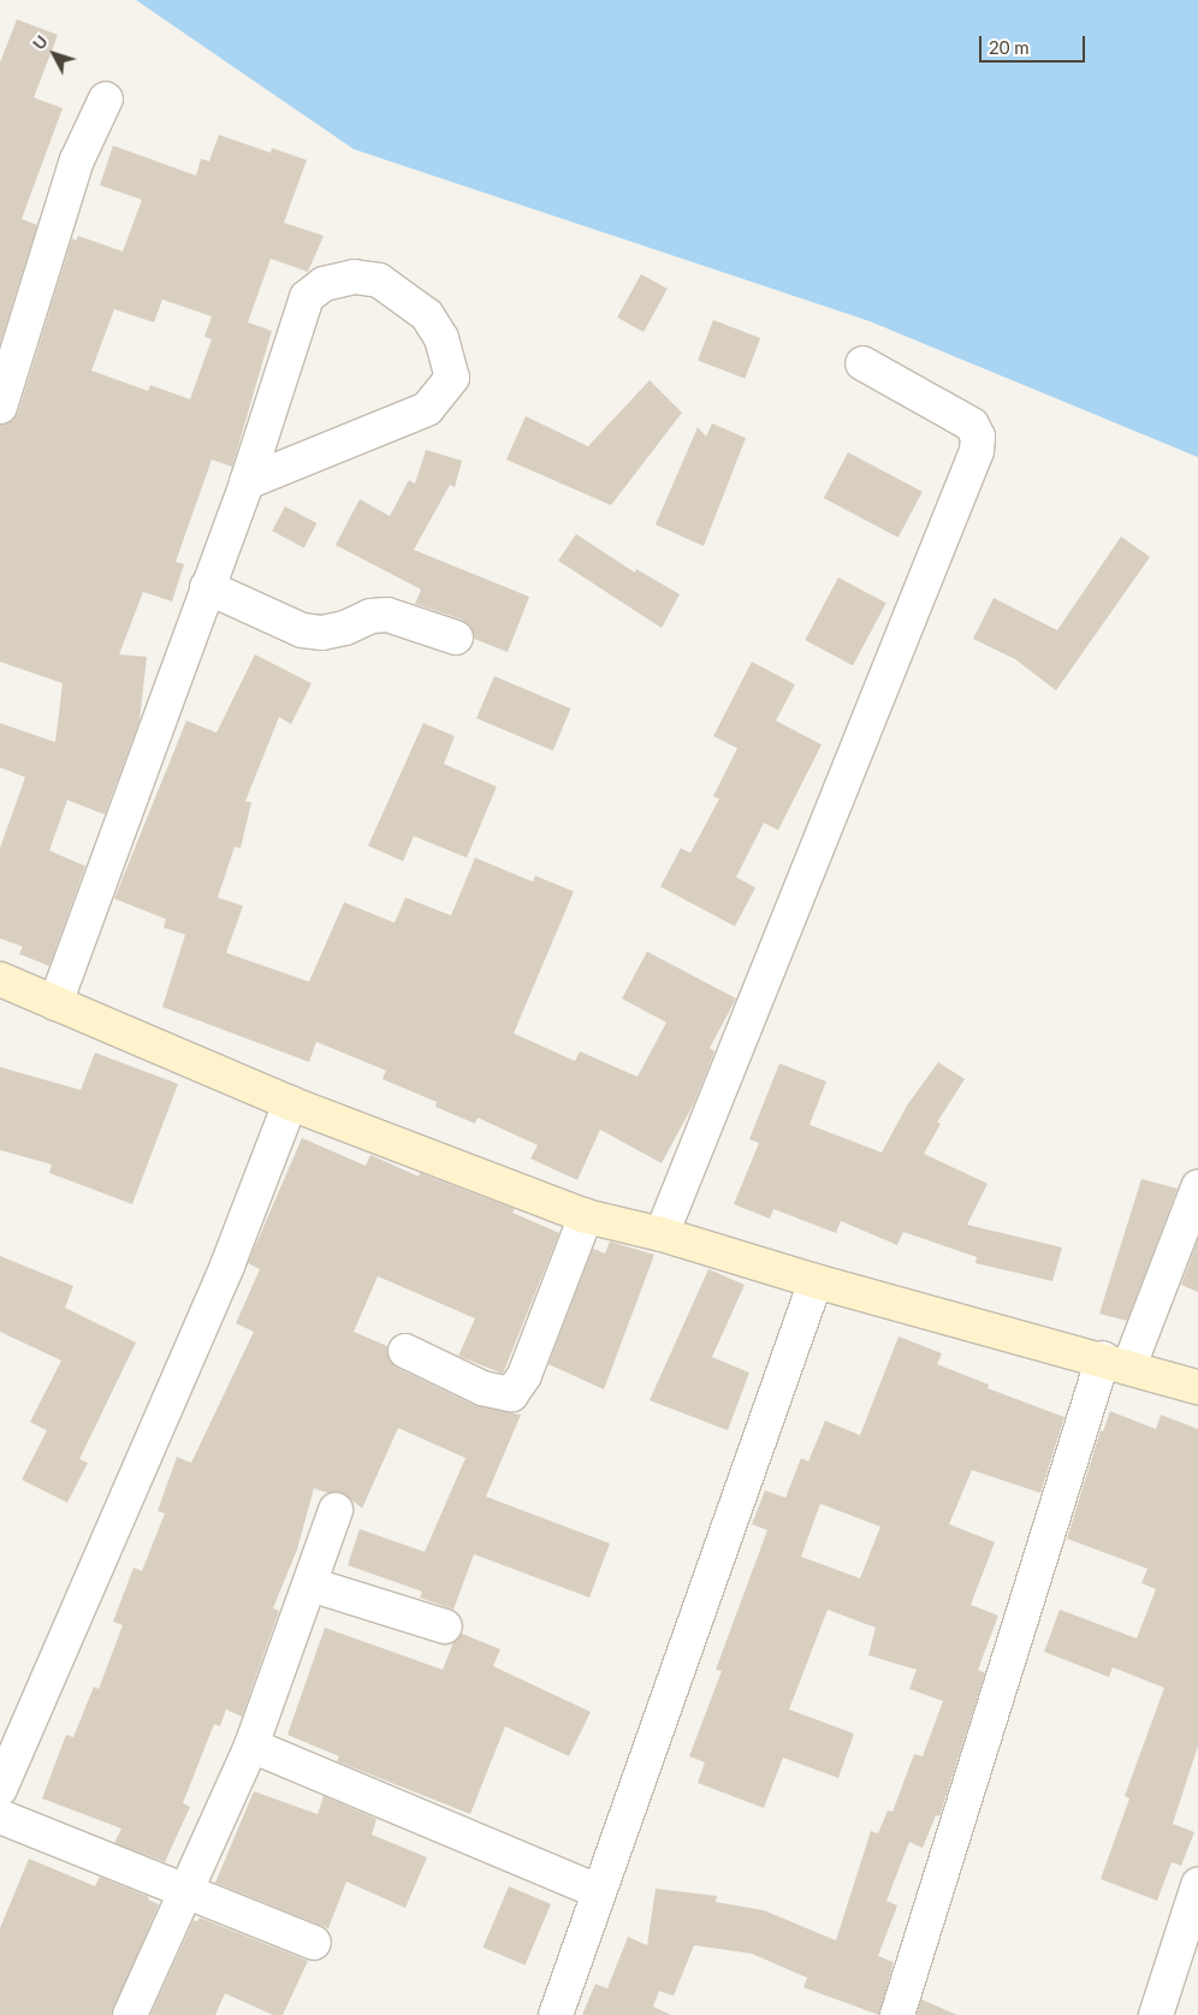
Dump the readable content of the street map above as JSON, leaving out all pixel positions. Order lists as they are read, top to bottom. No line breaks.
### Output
{"scale_bar":"20 m","north":"top left"}
